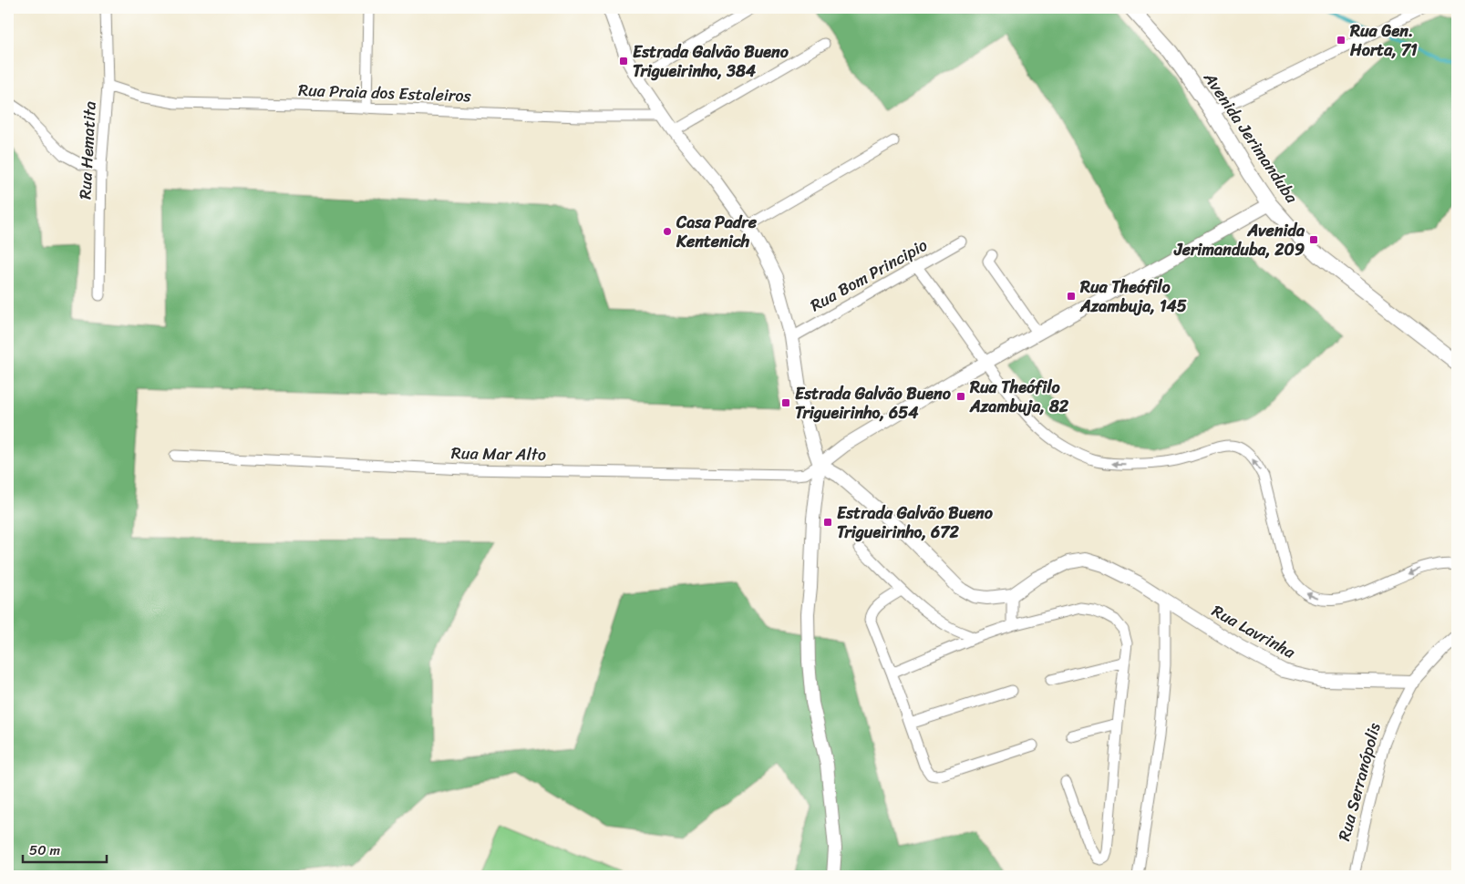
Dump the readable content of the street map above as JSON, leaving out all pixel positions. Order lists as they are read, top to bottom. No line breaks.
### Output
{"streets":{"main road":["Avenida Jerimanduba"],"street":["Rua Praia dos Estaleiros","Rua Hematita","Rua Bom Principio","Rua Mar Alto","Rua Lavrinha","Rua Serranópolis"]},"crossings":[["Rua Praia dos Estaleiros","Rua Hematita"],["Rua Lavrinha","Rua Serranópolis"]],"places":{"transit":["Rua Gen. Horta, 71","Estrada Galvão Bueno Trigueirinho, 384","Avenida Jerimanduba, 209","Rua Theófilo Azambuja, 145","Rua Theófilo Azambuja, 82","Estrada Galvão Bueno Trigueirinho, 654","Estrada Galvão Bueno Trigueirinho, 672"],"other":["Casa Padre Kentenich"]},"scale_bar":"50 m"}
